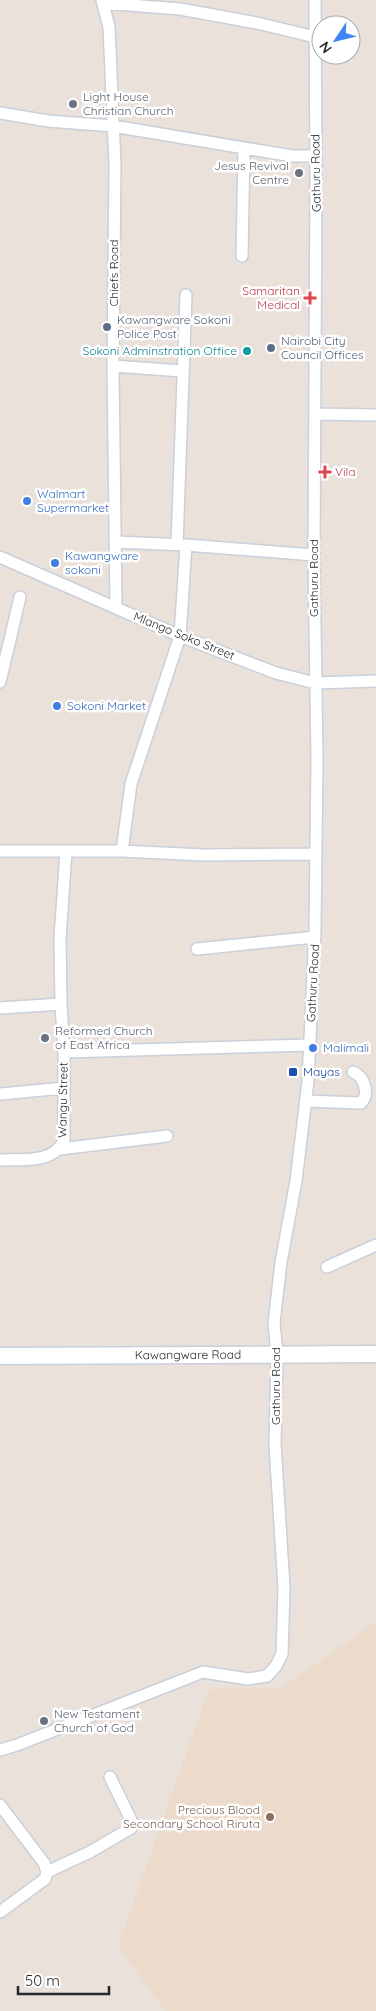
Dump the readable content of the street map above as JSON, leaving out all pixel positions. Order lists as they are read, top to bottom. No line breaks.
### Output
{"streets":{"main road":["Kawangware Road"],"street":["Gathuru Road","Chiefs Road","Mlango Soko Street","Wangu Street"]},"crossings":[["Gathuru Road","Mlango Soko Street"],["Gathuru Road","Wangu Street"],["Gathuru Road","Kawangware Road"],["Chiefs Road","Mlango Soko Street"]],"places":{"other":["Light House Christian Church","Jesus Revival Centre","Kawangware Sokoni Police Post","Nairobi City Council Offices","Sokoni Adminstration Office","Walmart Supermarket","Kawangware sokoni","Sokoni Market","Reformed Church of East Africa","Malimali","New Testament Church of God","Precious Blood Secondary School Riruta"],"health":["Samaritan Medical","Vila"],"transit":["Mayas"]},"scale_bar":"50 m","north":"bottom left"}
